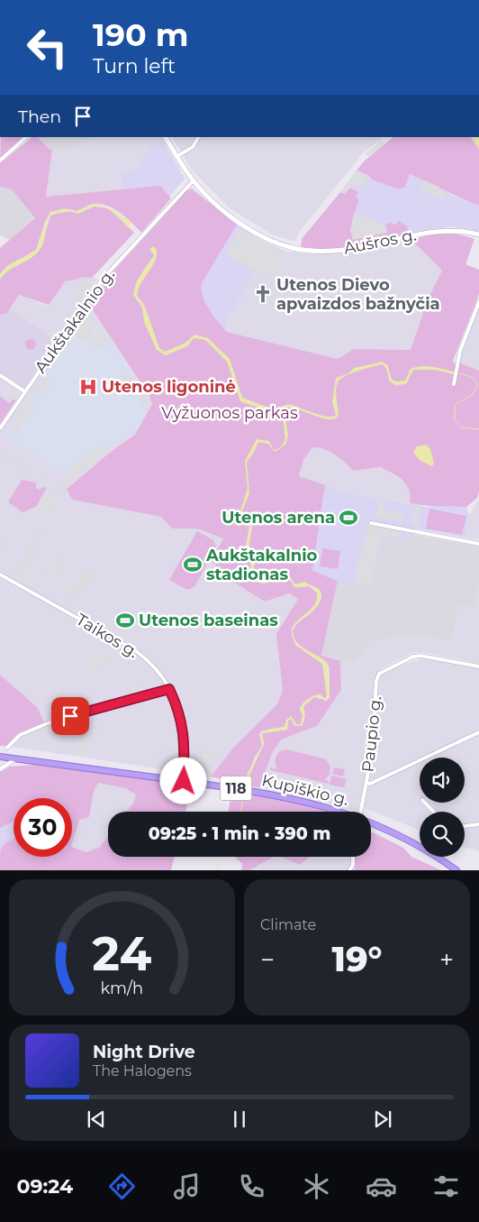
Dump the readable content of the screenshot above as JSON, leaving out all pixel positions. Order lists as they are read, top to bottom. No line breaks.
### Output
{"streets":{"main road":["118","Kupiškio g."],"street":["Aušros g.","Aukštakalnio g.","Taikos g.","Paupio g."]},"crossings":[["Aušros g.","Aukštakalnio g."],["Taikos g.","Kupiškio g."]],"parks":["Vyžuonos parkas"],"places":{"church":["Utenos Dievo apvaizdos bažnyčia"],"hospital":["Utenos ligoninė"],"sports":["Utenos arena","Aukštakalnio stadionas","Utenos baseinas"]},"page":{"turn":["190 m","Turn left"],"then":"Then","limit":"30","trip":"09:25 · 1 min · 390 m","tile":"Climate","heat":["−","19°","+"],"song":["Night Drive","The Halogens"],"tabs":"09:24","gauge":["24","km/h"]}}
